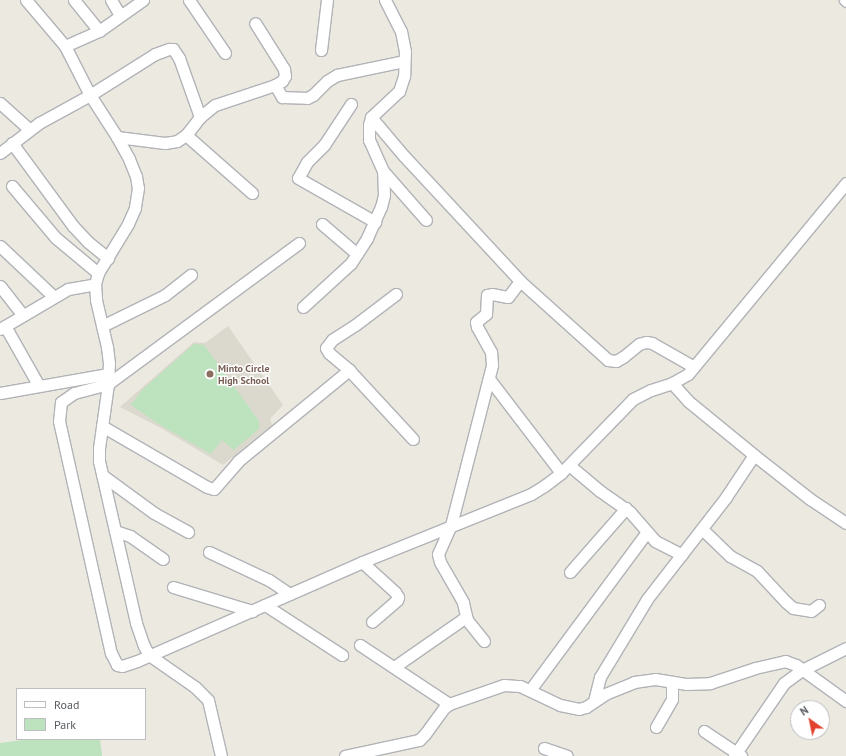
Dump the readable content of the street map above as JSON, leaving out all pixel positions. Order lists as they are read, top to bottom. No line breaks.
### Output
{"places":["Minto Circle High School"],"legend":["Road","Park"],"north":"top left"}
